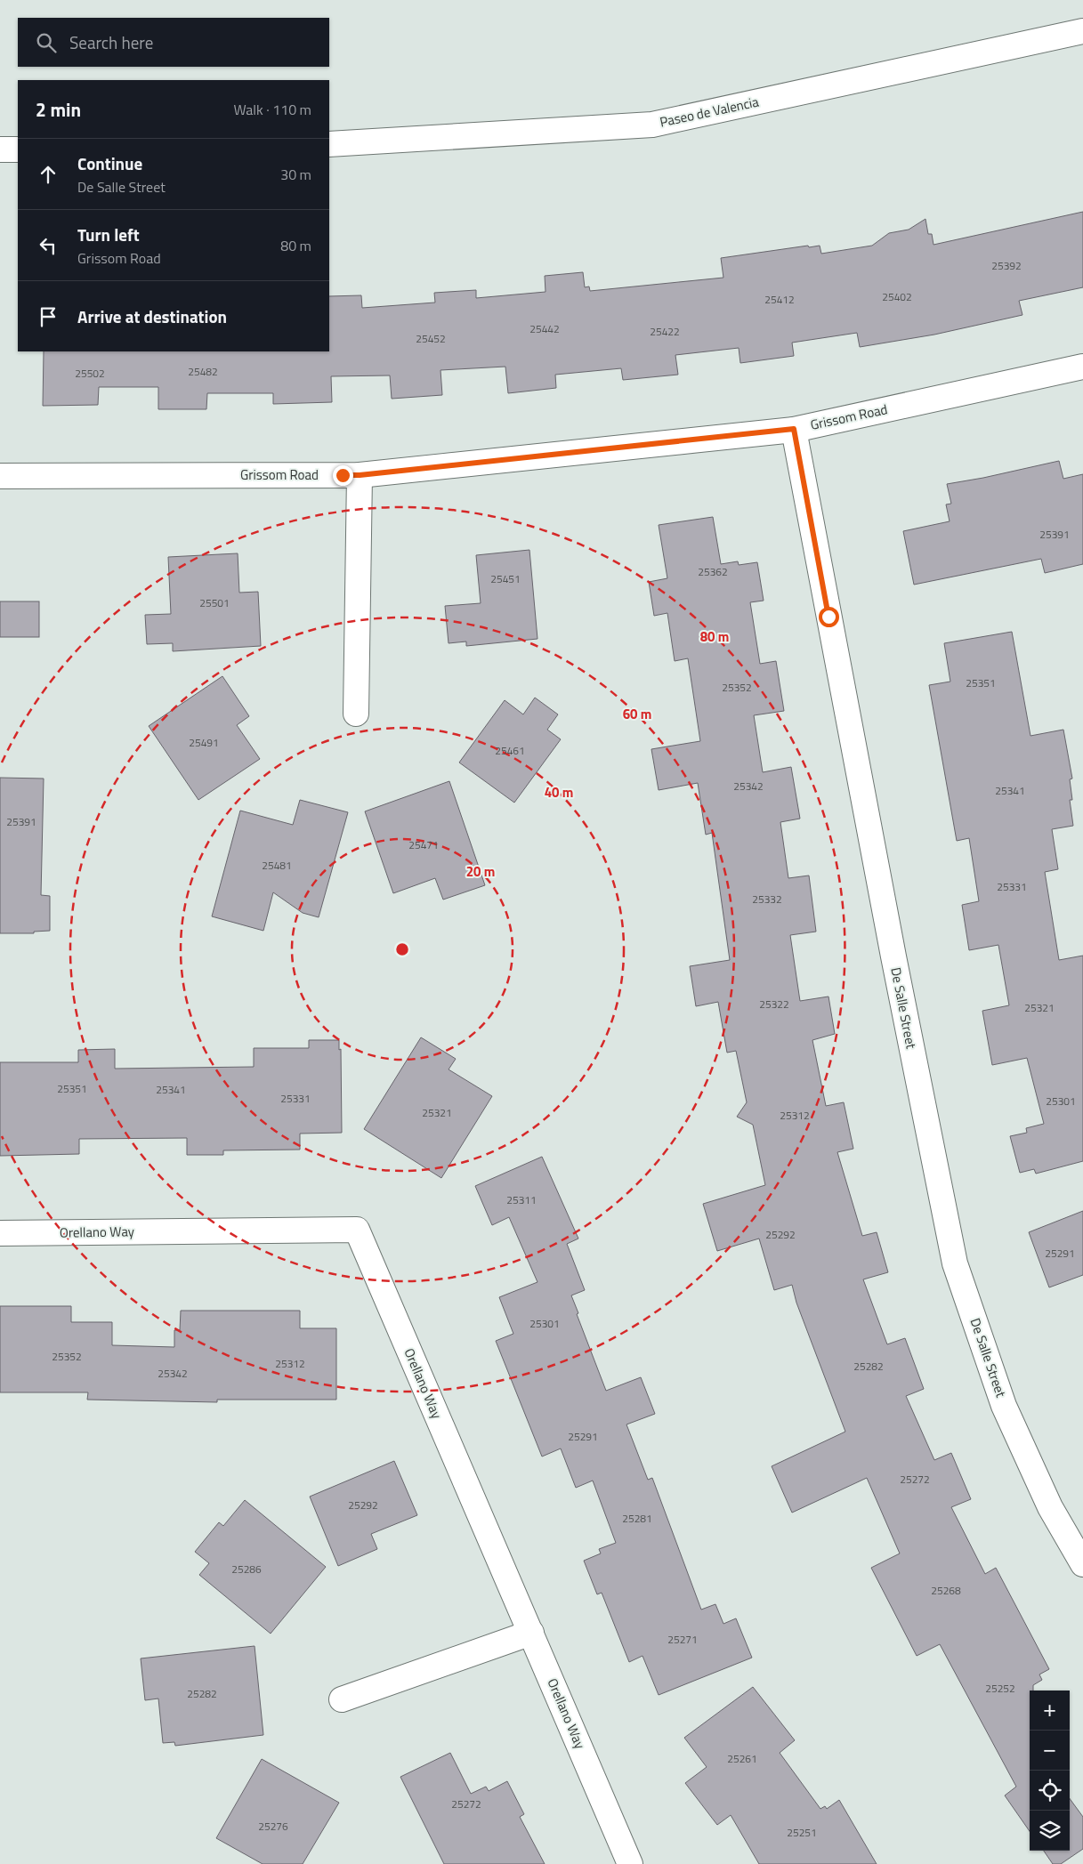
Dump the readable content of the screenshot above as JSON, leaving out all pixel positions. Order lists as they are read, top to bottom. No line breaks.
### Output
{"streets":{"street":["Paseo de Valencia","Grissom Road","De Salle Street","Orellano Way"]},"crossings":[["Grissom Road","De Salle Street"]],"house_numbers":["25392","25402","25412","25442","25422","25452","25482","25502","25391","25362","25451","25501","25351","25352","25491","25461","25342","25341","25391","25471","25481","25331","25332","25322","25321","25351","25341","25331","25301","25321","25312","25311","25292","25291","25301","25352","25312","25282","25342","25291","25272","25292","25281","25286","25268","25271","25252","25282","25261","25272","25276","25251"],"page":{"search":"Search here","heading":["2 min","Walk · 110 m"],"list":[["Continue","De Salle Street","30 m"],["Turn left","Grissom Road","80 m"],"Arrive at destination"],"map_buttons":["+","−"]},"rings":["80 m","60 m","40 m","20 m"]}
